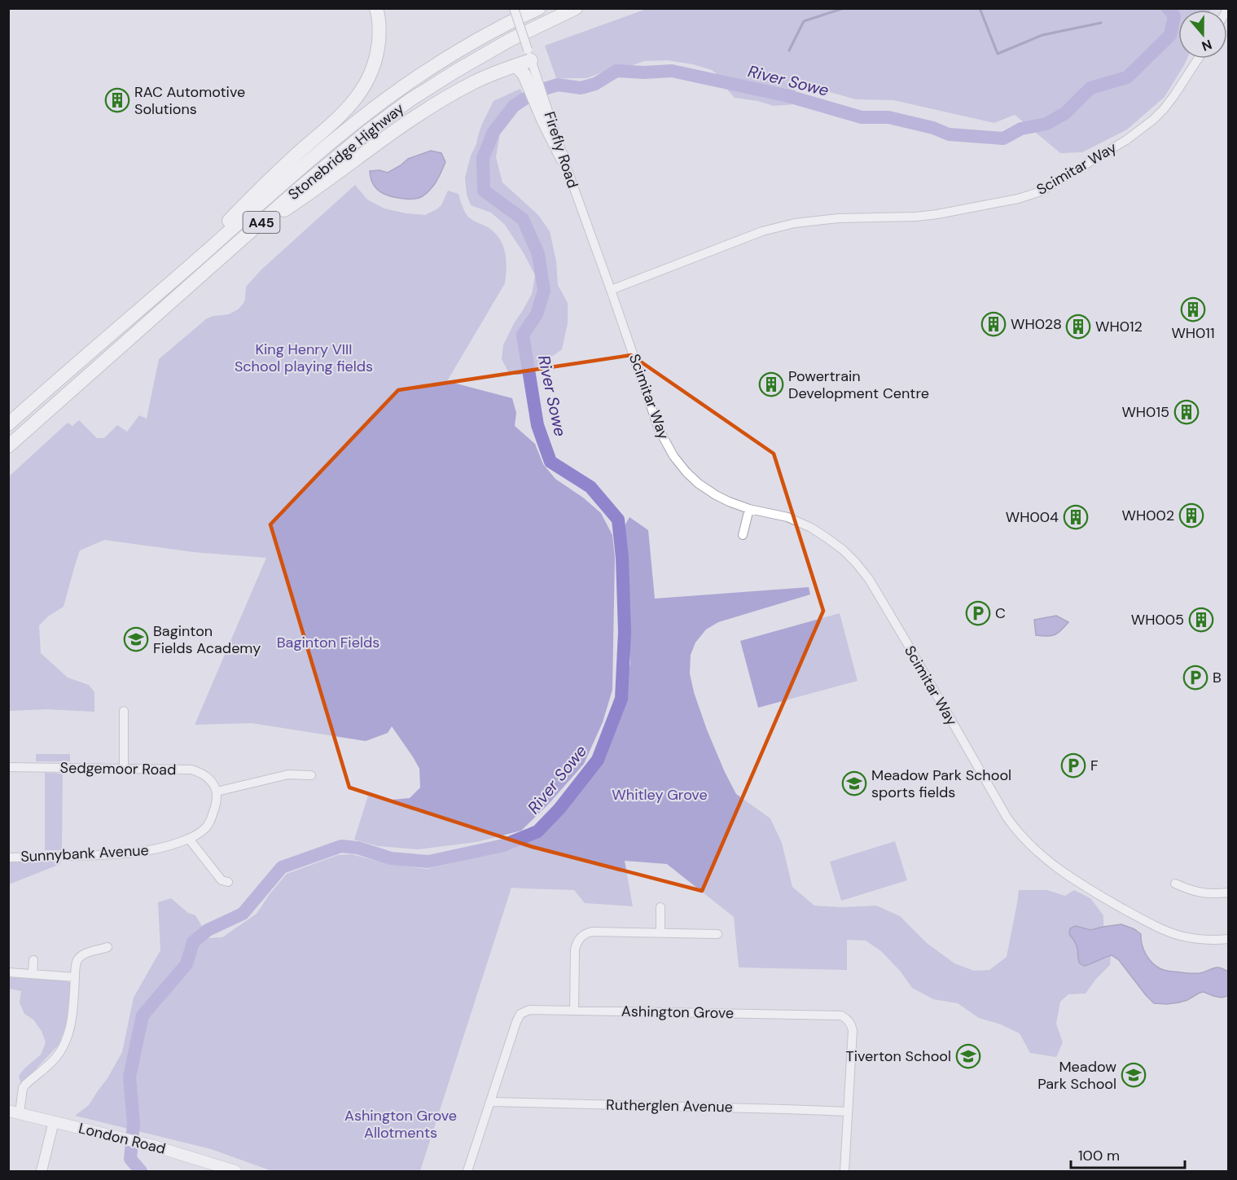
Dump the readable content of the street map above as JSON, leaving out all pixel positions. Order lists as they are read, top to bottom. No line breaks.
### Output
{"streets":{"highway":["Stonebridge Highway","A45"],"main road":["London Road"],"street":["Firefly Road","Scimitar Way","Sedgemoor Road","Sunnybank Avenue","Ashington Grove","Rutherglen Avenue"]},"crossings":[["Firefly Road","Scimitar Way"],["Sedgemoor Road","Sunnybank Avenue"],["Ashington Grove","Rutherglen Avenue"]],"water":["River Sowe"],"parks":["King Henry VIII School playing fields","Baginton Fields","Whitley Grove","Ashington Grove Allotments"],"places":{"building":["RAC Automotive Solutions","WH011","WH028","WH012","Powertrain Development Centre","WH015","WH002","WH004","WH005"],"parking":["C","B","F"],"school or university":["Baginton Fields Academy","Meadow Park School sports fields","Tiverton School","Meadow Park School"]},"scale_bar":"100 m","north":"bottom"}
